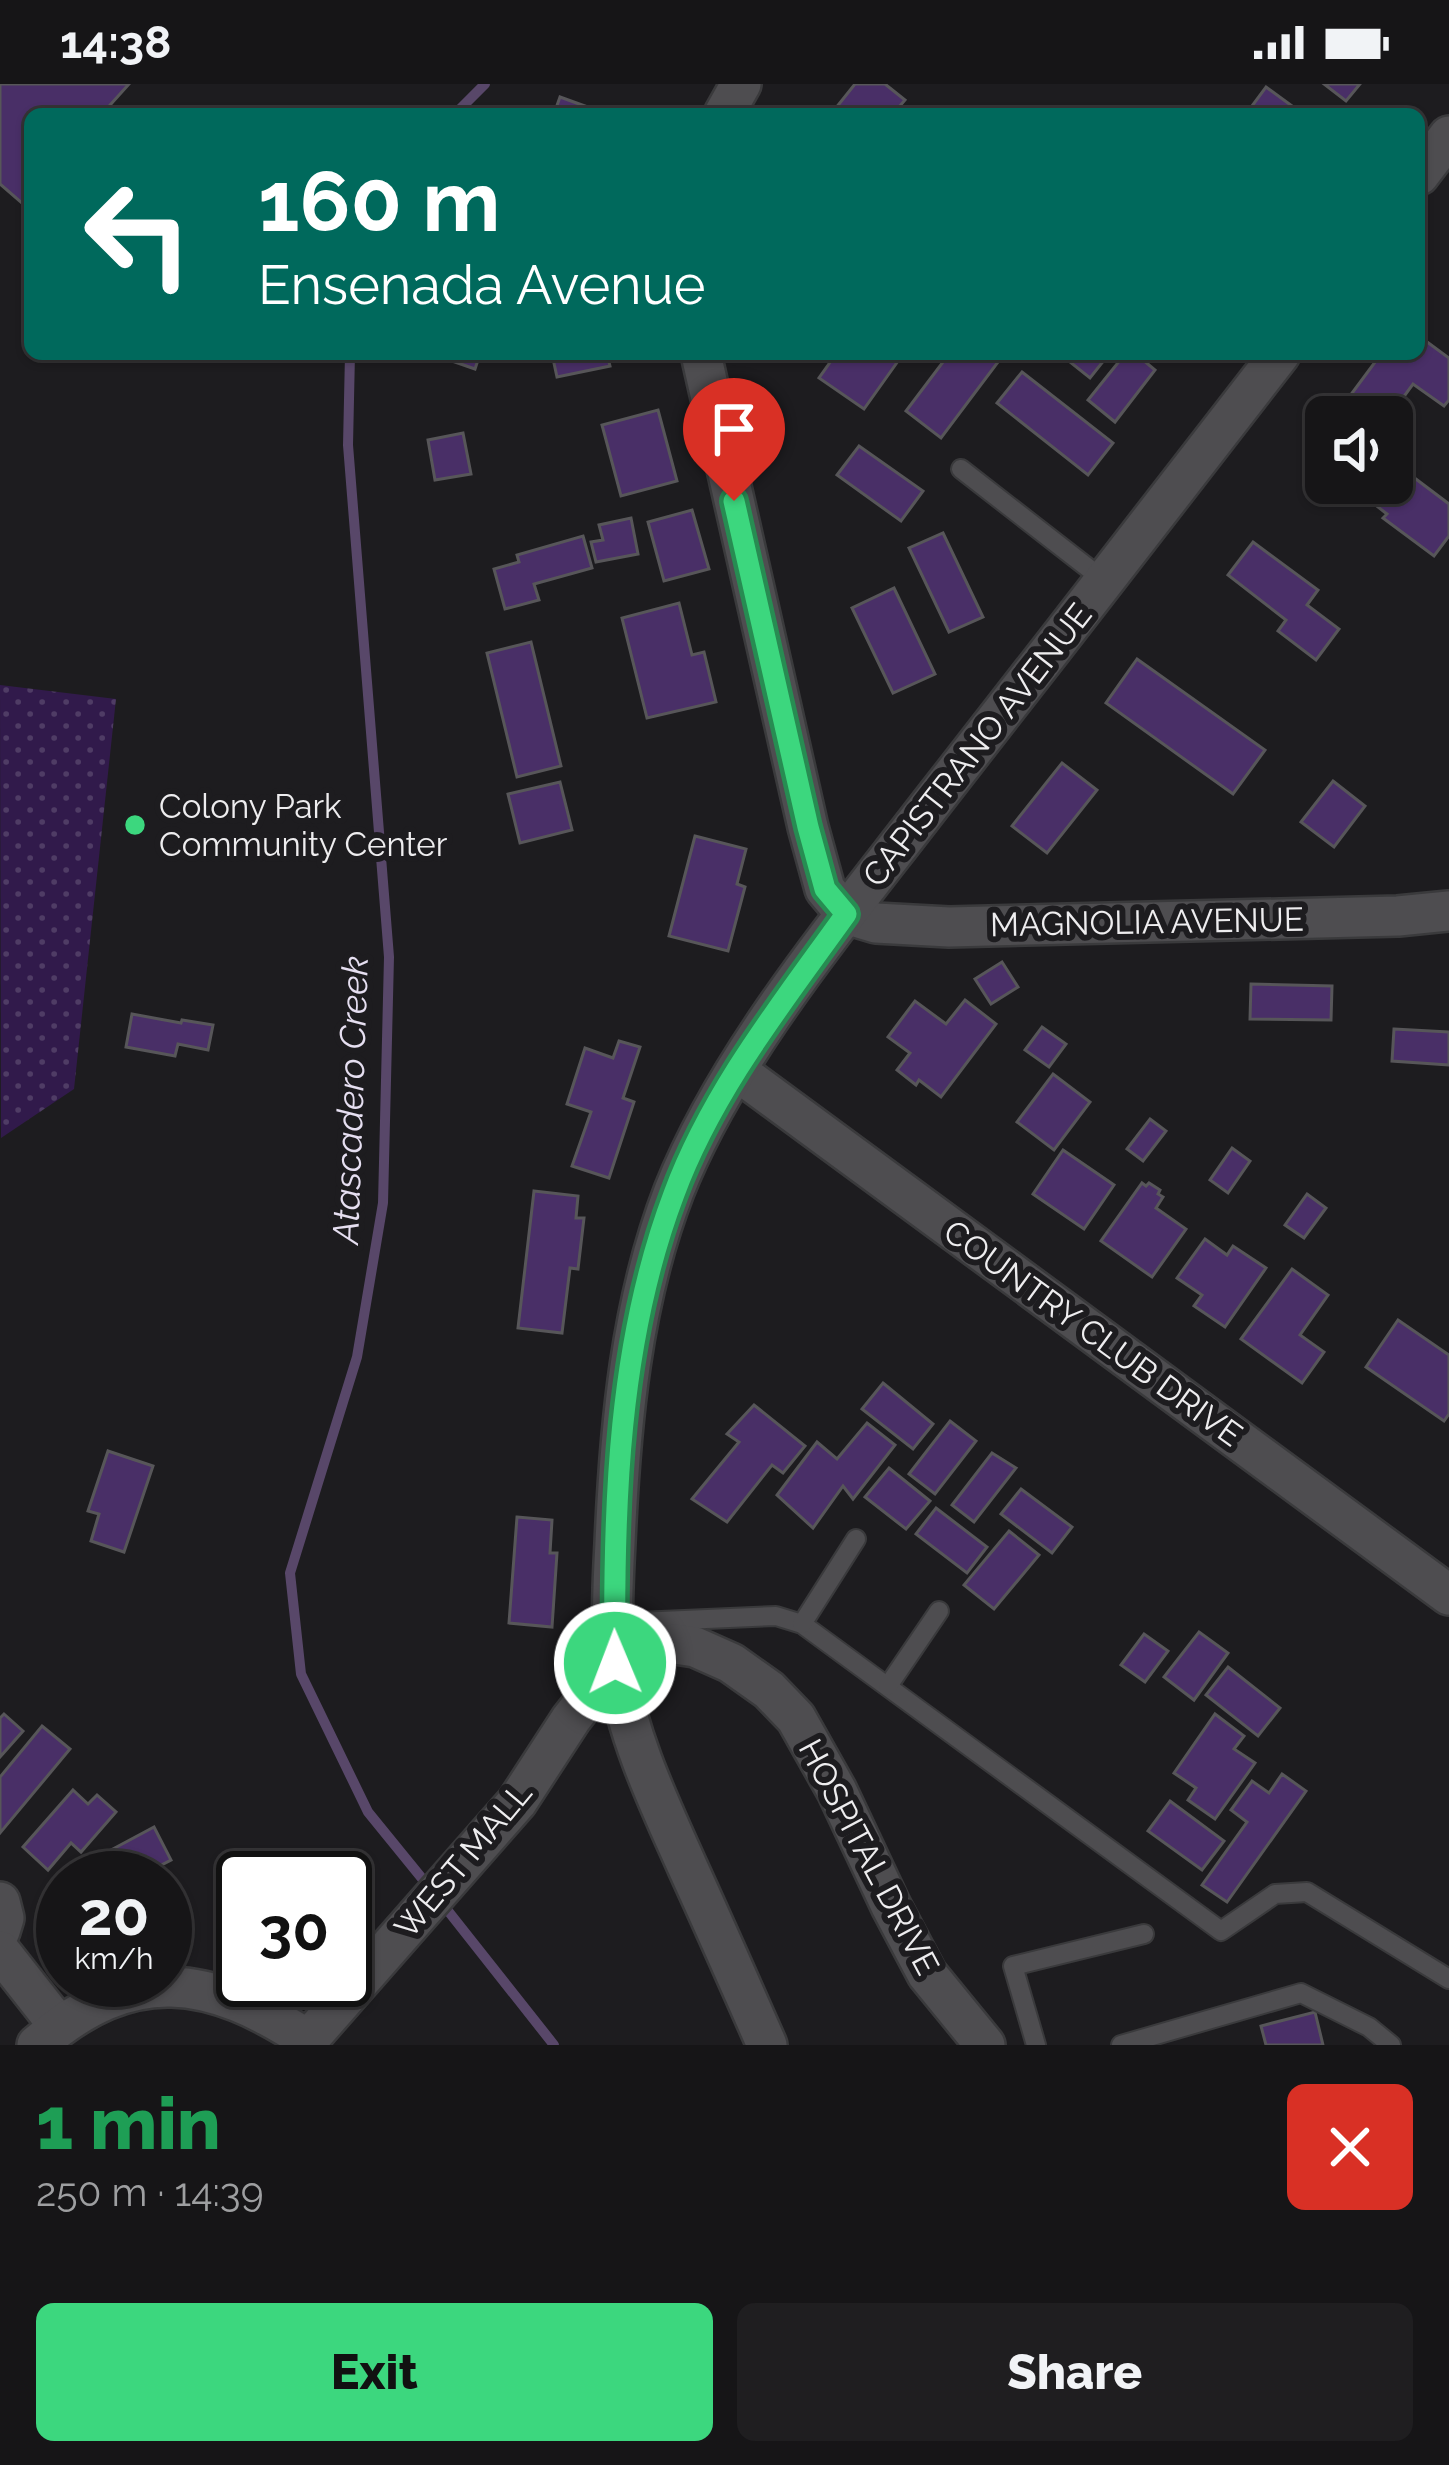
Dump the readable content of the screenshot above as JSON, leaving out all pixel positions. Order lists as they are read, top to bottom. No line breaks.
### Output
{"streets":{"street":["CAPISTRANO AVENUE","MAGNOLIA AVENUE","COUNTRY CLUB DRIVE","HOSPITAL DRIVE","WEST MALL"]},"crossings":[["CAPISTRANO AVENUE","MAGNOLIA AVENUE"],["CAPISTRANO AVENUE","COUNTRY CLUB DRIVE"],["CAPISTRANO AVENUE","HOSPITAL DRIVE"],["CAPISTRANO AVENUE","WEST MALL"],["HOSPITAL DRIVE","WEST MALL"]],"water":["Atascadero Creek"],"places":["Colony Park Community Center"],"page":{"status":"14:38","turn":["160 m","Ensenada Avenue"],"speed":"20 km/h","limit":"30","heading":["1 min","250 m · 14:39"],"buttons":["Exit","Share"]}}
